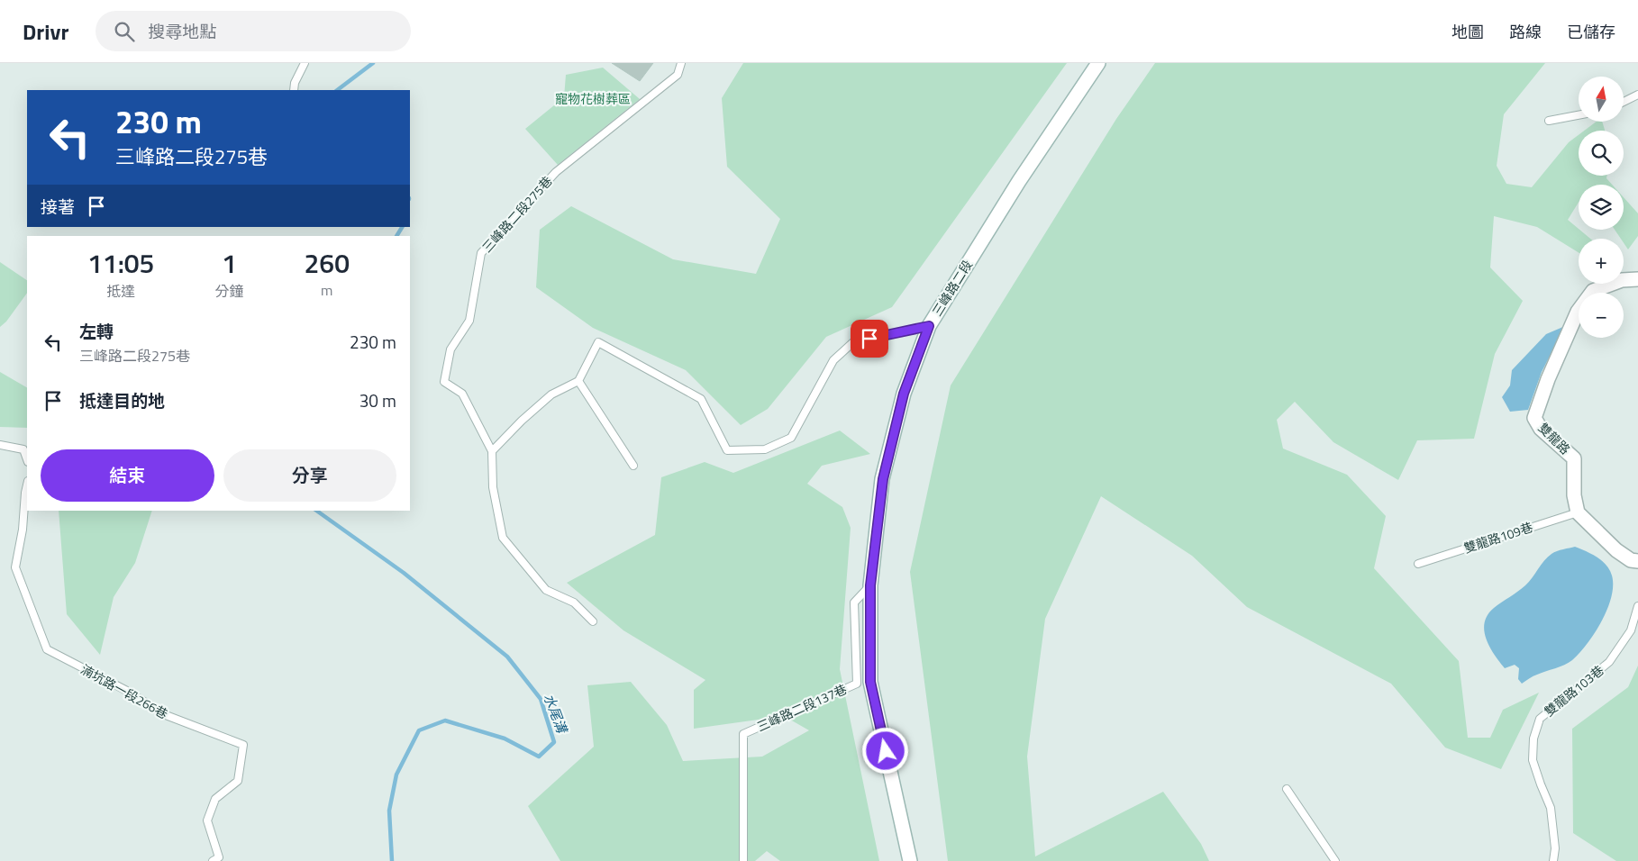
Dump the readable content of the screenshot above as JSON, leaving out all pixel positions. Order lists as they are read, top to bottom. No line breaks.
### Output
{"streets":{"street":["三峰路二段","雙龍路"],"lane":["三峰路二段275巷","雙龍路109巷","雙龍路103巷","湳坑路一段266巷","三峰路二段137巷"]},"crossings":[["三峰路二段","三峰路二段137巷"],["雙龍路","雙龍路109巷"]],"water":["水尾溝"],"parks":["寵物花樹葬區"],"north":"top","page":{"header":"Drivr","search":"搜尋地點","nav":["地圖","路線","已儲存"],"map_buttons":["+","−"],"turn":["230 m","三峰路二段275巷"],"then":"接著","eta":["11:05","抵達","1","分鐘","260","m"],"list":[{"name":"左轉","note":"三峰路二段275巷","value":"230 m"},{"name":"抵達目的地","value":"30 m"}],"buttons":["結束","分享"]}}
